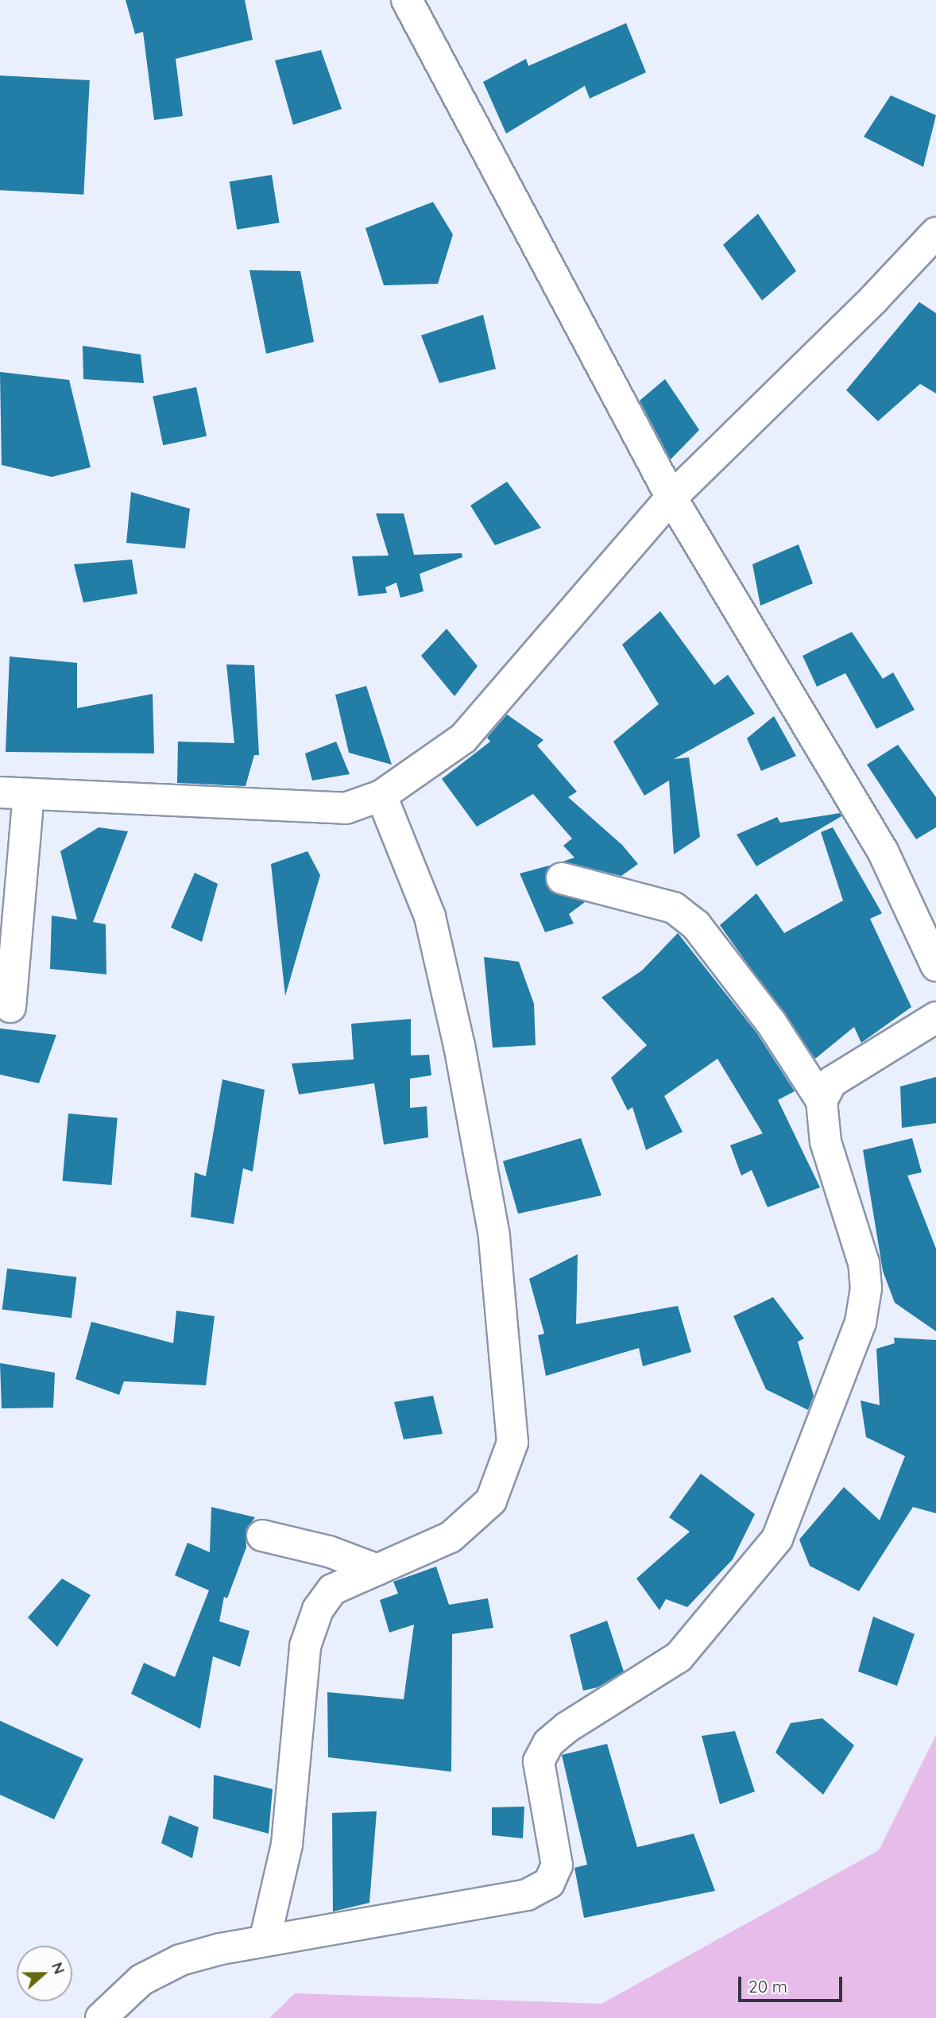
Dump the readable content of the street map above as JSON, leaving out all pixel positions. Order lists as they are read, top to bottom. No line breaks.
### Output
{"scale_bar":"20 m","north":"right"}
